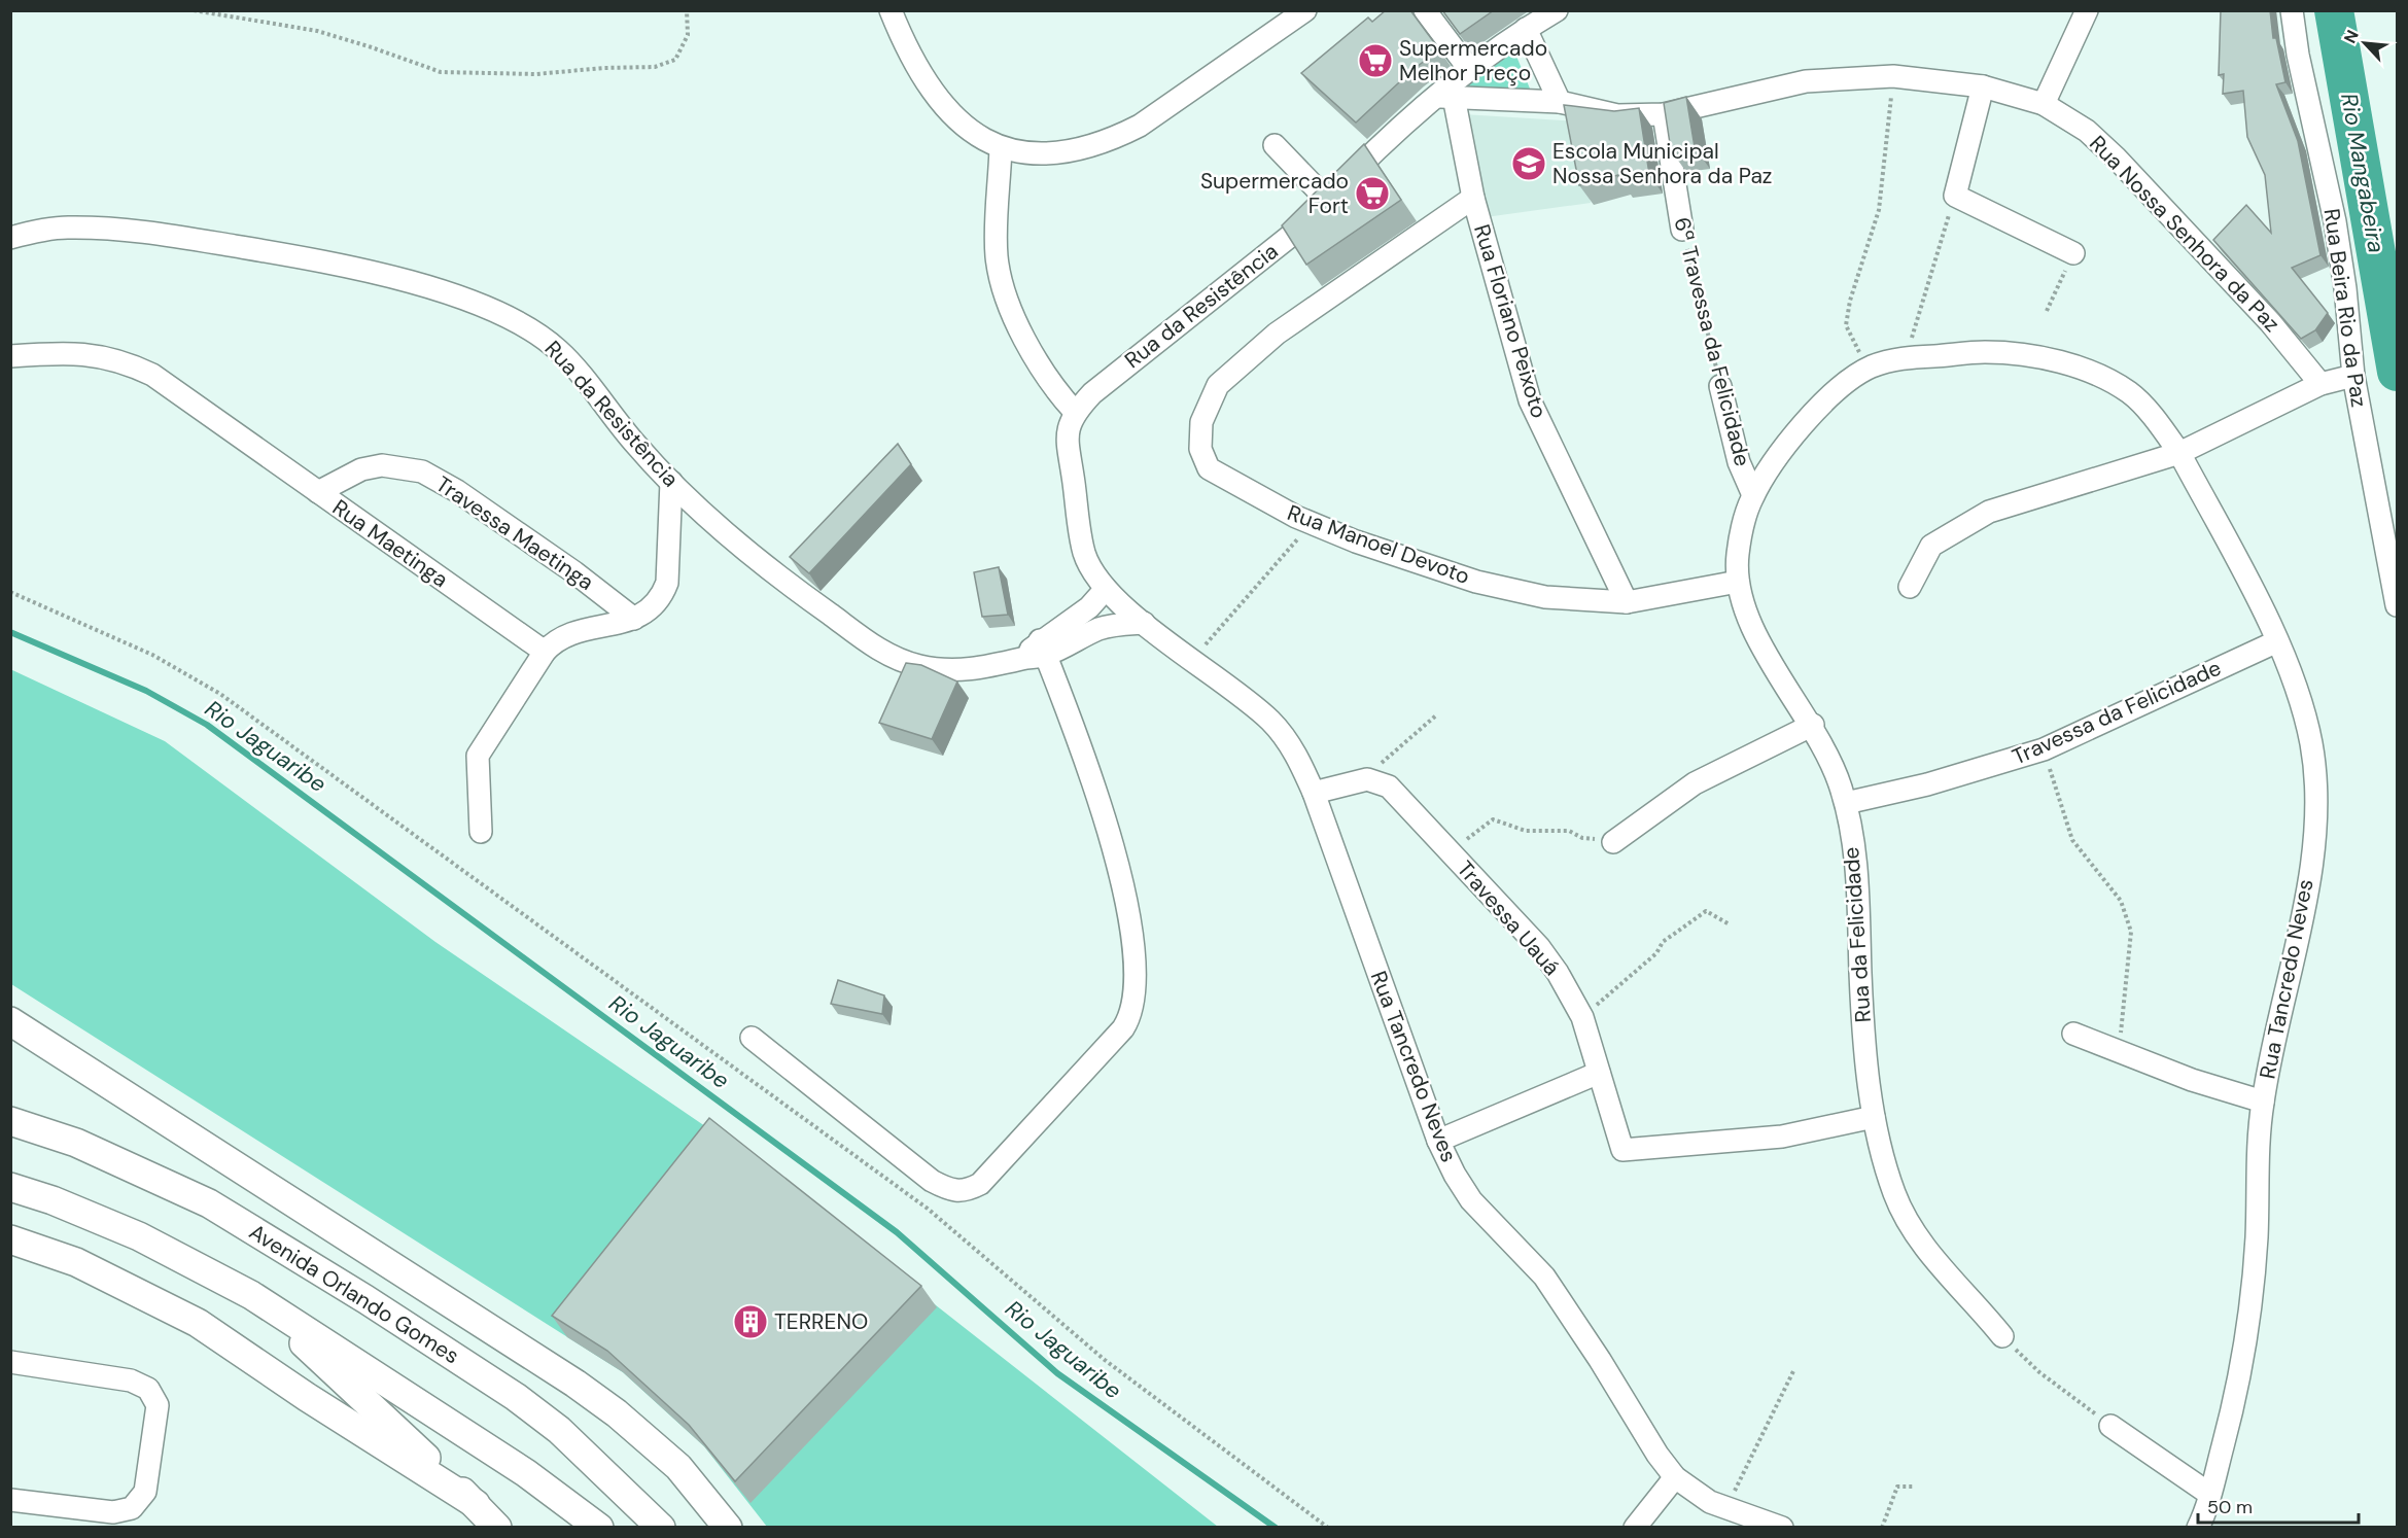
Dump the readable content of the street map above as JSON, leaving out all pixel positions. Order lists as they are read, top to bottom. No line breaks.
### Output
{"streets":{"main road":["Avenida Orlando Gomes"],"street":["Rua Nossa Senhora da Paz","Rua da Resistência","Rua Beira Rio da Paz","Rua Floriano Peixoto","6ª Travessa da Felicidade","Travessa Maetinga","Rua Maetinga","Rua Manoel Devoto","Travessa da Felicidade","Travessa Uauá","Rua da Felicidade","Rua Tancredo Neves"]},"crossings":[["Rua Nossa Senhora da Paz","Rua da Resistência"],["Rua Nossa Senhora da Paz","Rua Floriano Peixoto"],["Rua Nossa Senhora da Paz","6ª Travessa da Felicidade"],["Rua da Resistência","Rua Floriano Peixoto"],["Rua da Resistência","Rua Tancredo Neves"],["Rua Floriano Peixoto","Rua Manoel Devoto"],["6ª Travessa da Felicidade","Rua da Felicidade"],["Travessa Maetinga","Rua Maetinga"],["Rua Manoel Devoto","Rua da Felicidade"],["Travessa da Felicidade","Rua da Felicidade"],["Travessa da Felicidade","Rua Tancredo Neves"],["Travessa Uauá","Rua da Felicidade"],["Rua da Felicidade","Rua Tancredo Neves"]],"water":["Rio Mangabeira","Rio Jaguaribe"],"places":{"supermarket":["Supermercado Melhor Preço","Supermercado Fort"],"school or university":["Escola Municipal Nossa Senhora da Paz"],"building":["TERRENO"]},"scale_bar":"50 m","north":"top left"}
